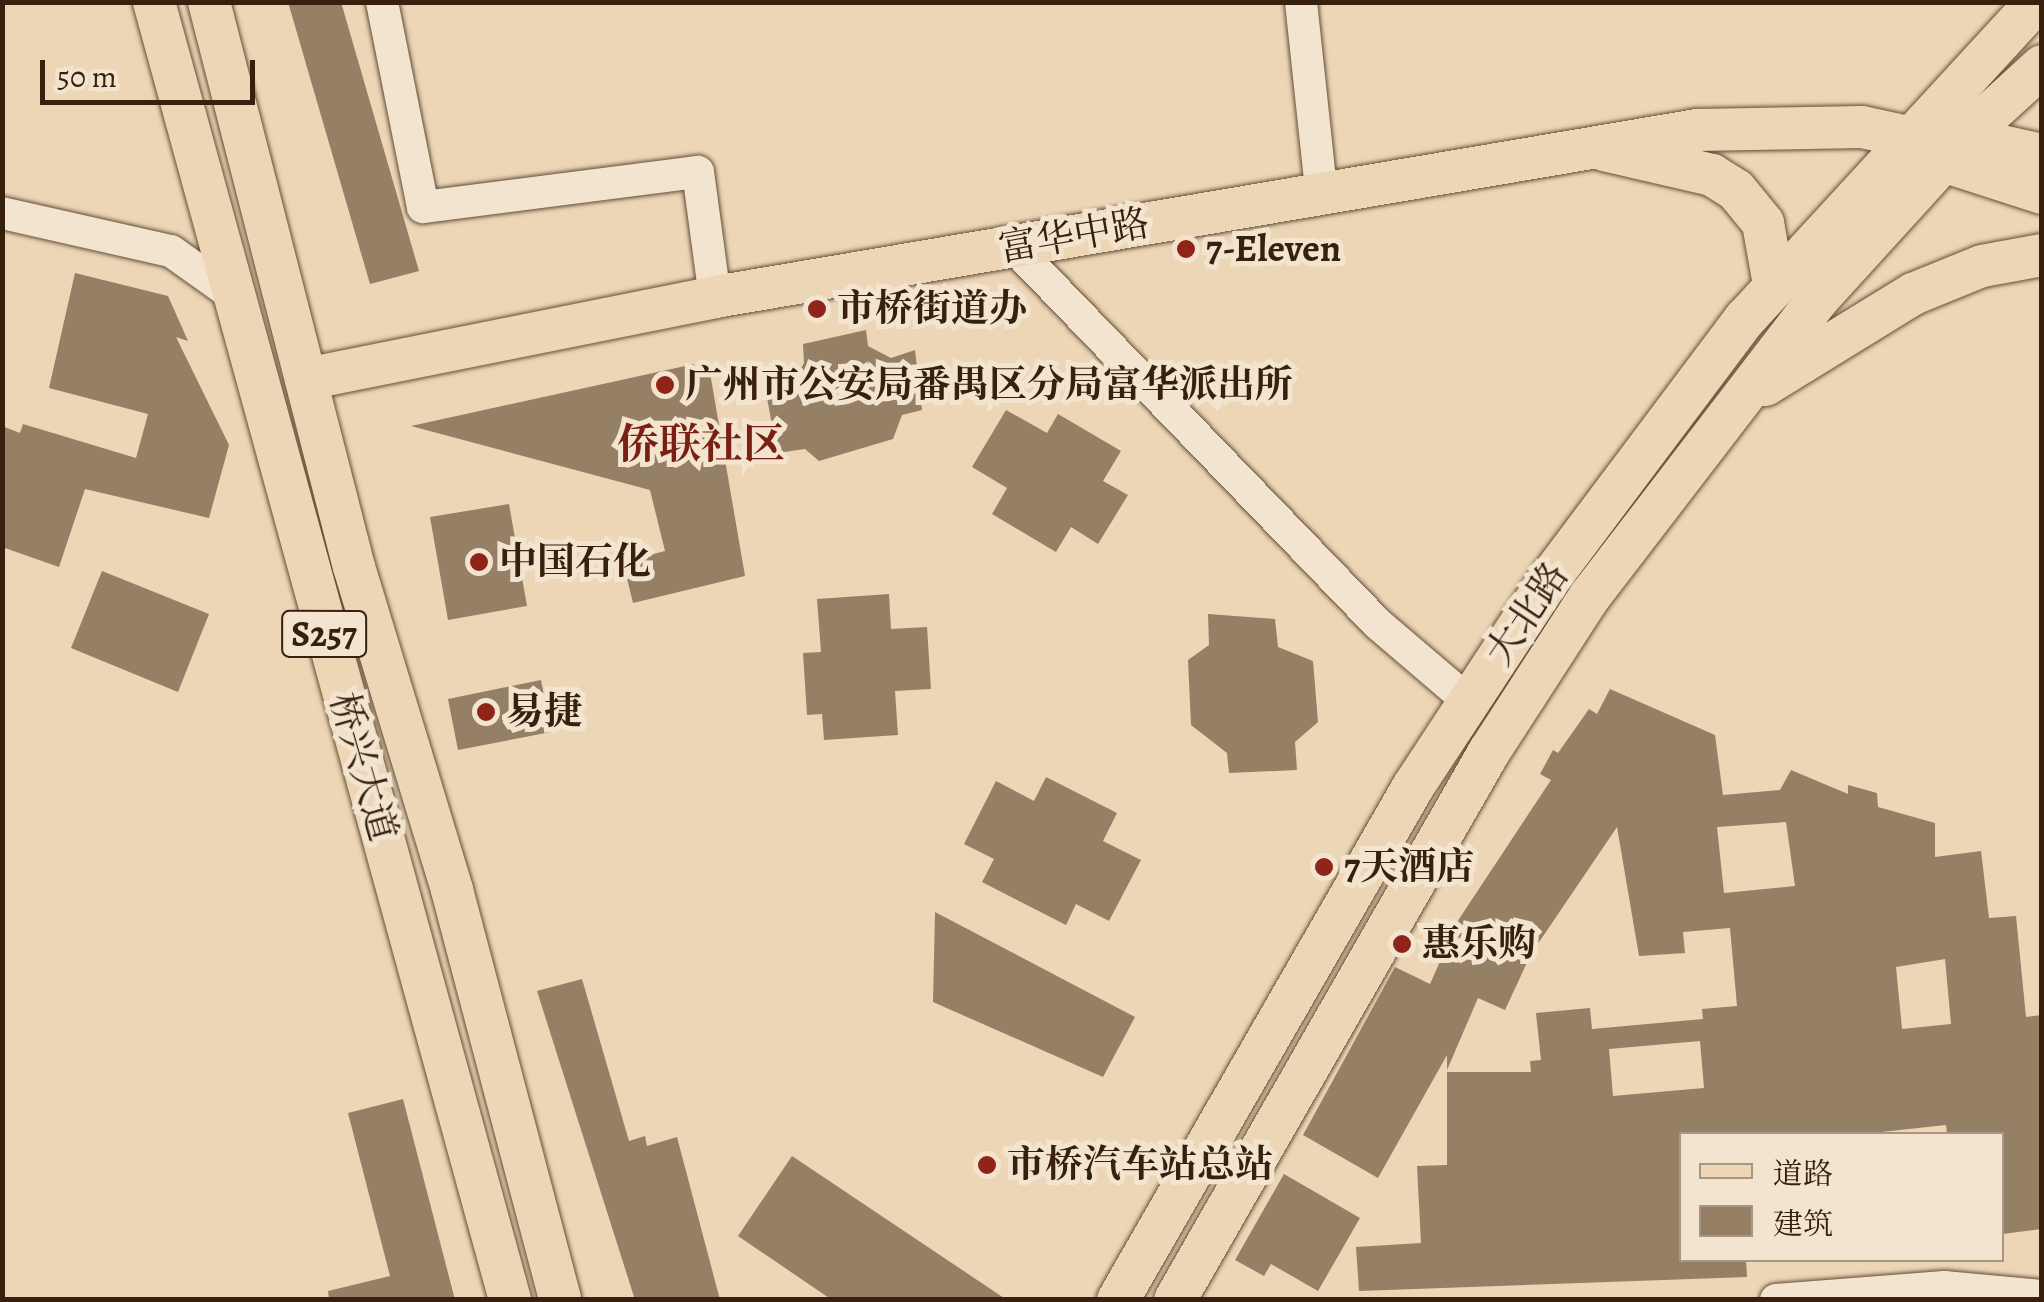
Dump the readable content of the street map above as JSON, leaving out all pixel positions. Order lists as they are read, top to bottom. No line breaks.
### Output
{"streets":{"main road":["富华中路","大北路","S257","桥兴大道"]},"crossings":[["富华中路","大北路"],["富华中路","桥兴大道"]],"districts":["侨联社区"],"places":["7-Eleven","市桥街道办","广州市公安局番禺区分局富华派出所","中国石化","易捷","7天酒店","惠乐购","市桥汽车站总站"],"legend":["道路","建筑"],"scale_bar":"50 m"}
